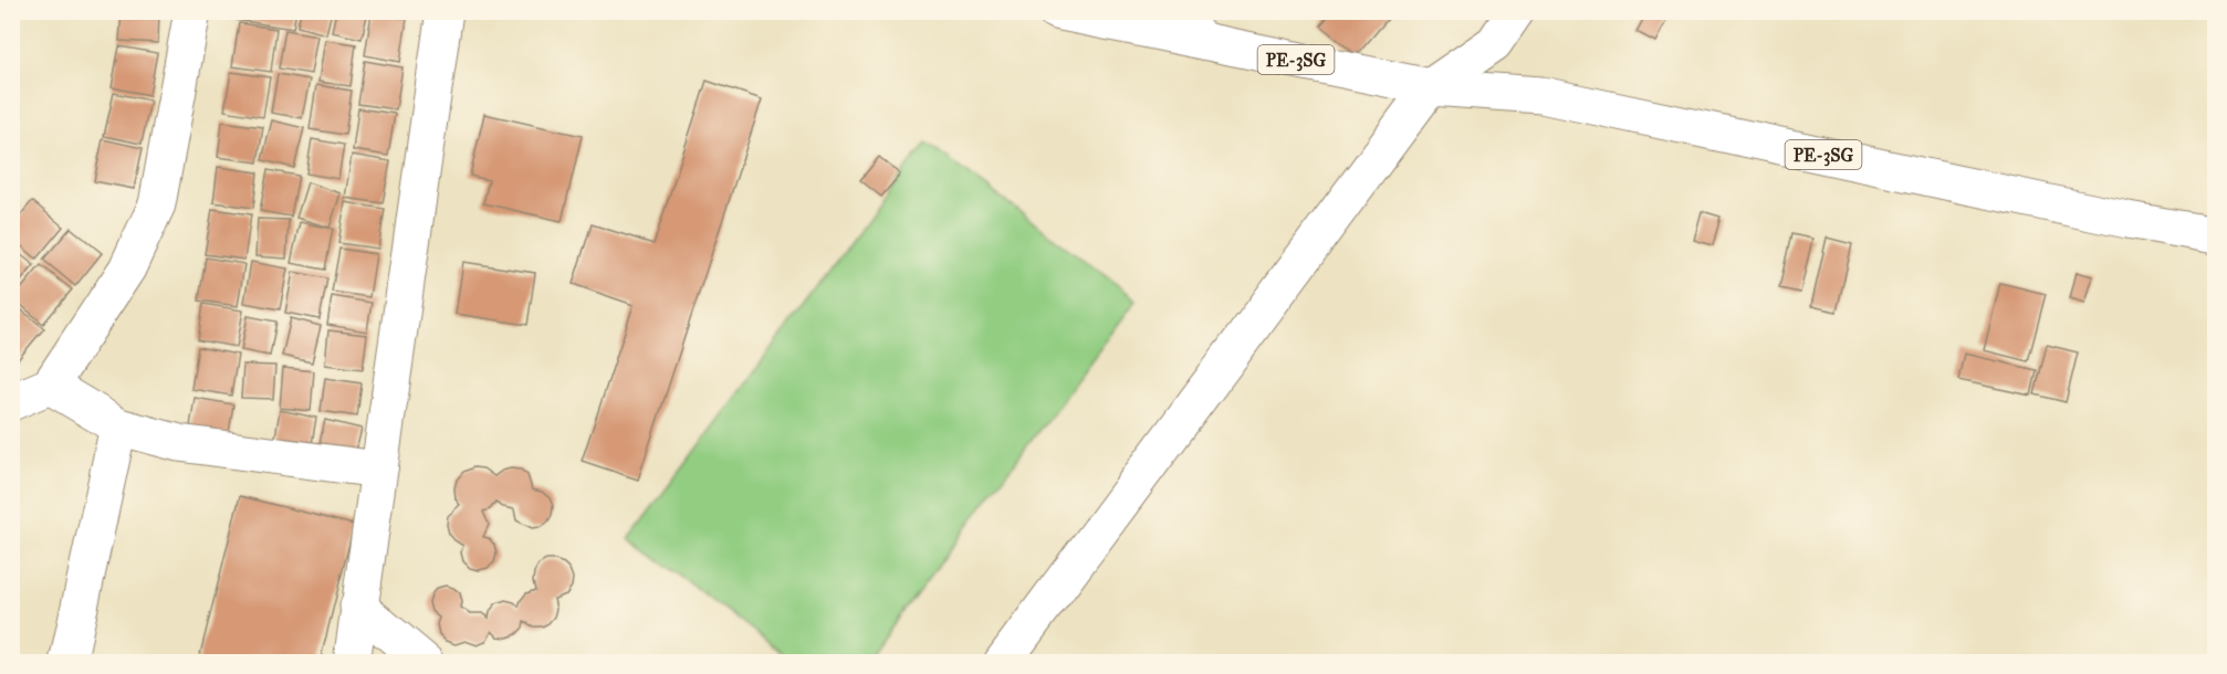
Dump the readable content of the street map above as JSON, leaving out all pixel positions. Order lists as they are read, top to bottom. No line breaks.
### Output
{"streets":{"street":["PE-3SG"]}}
